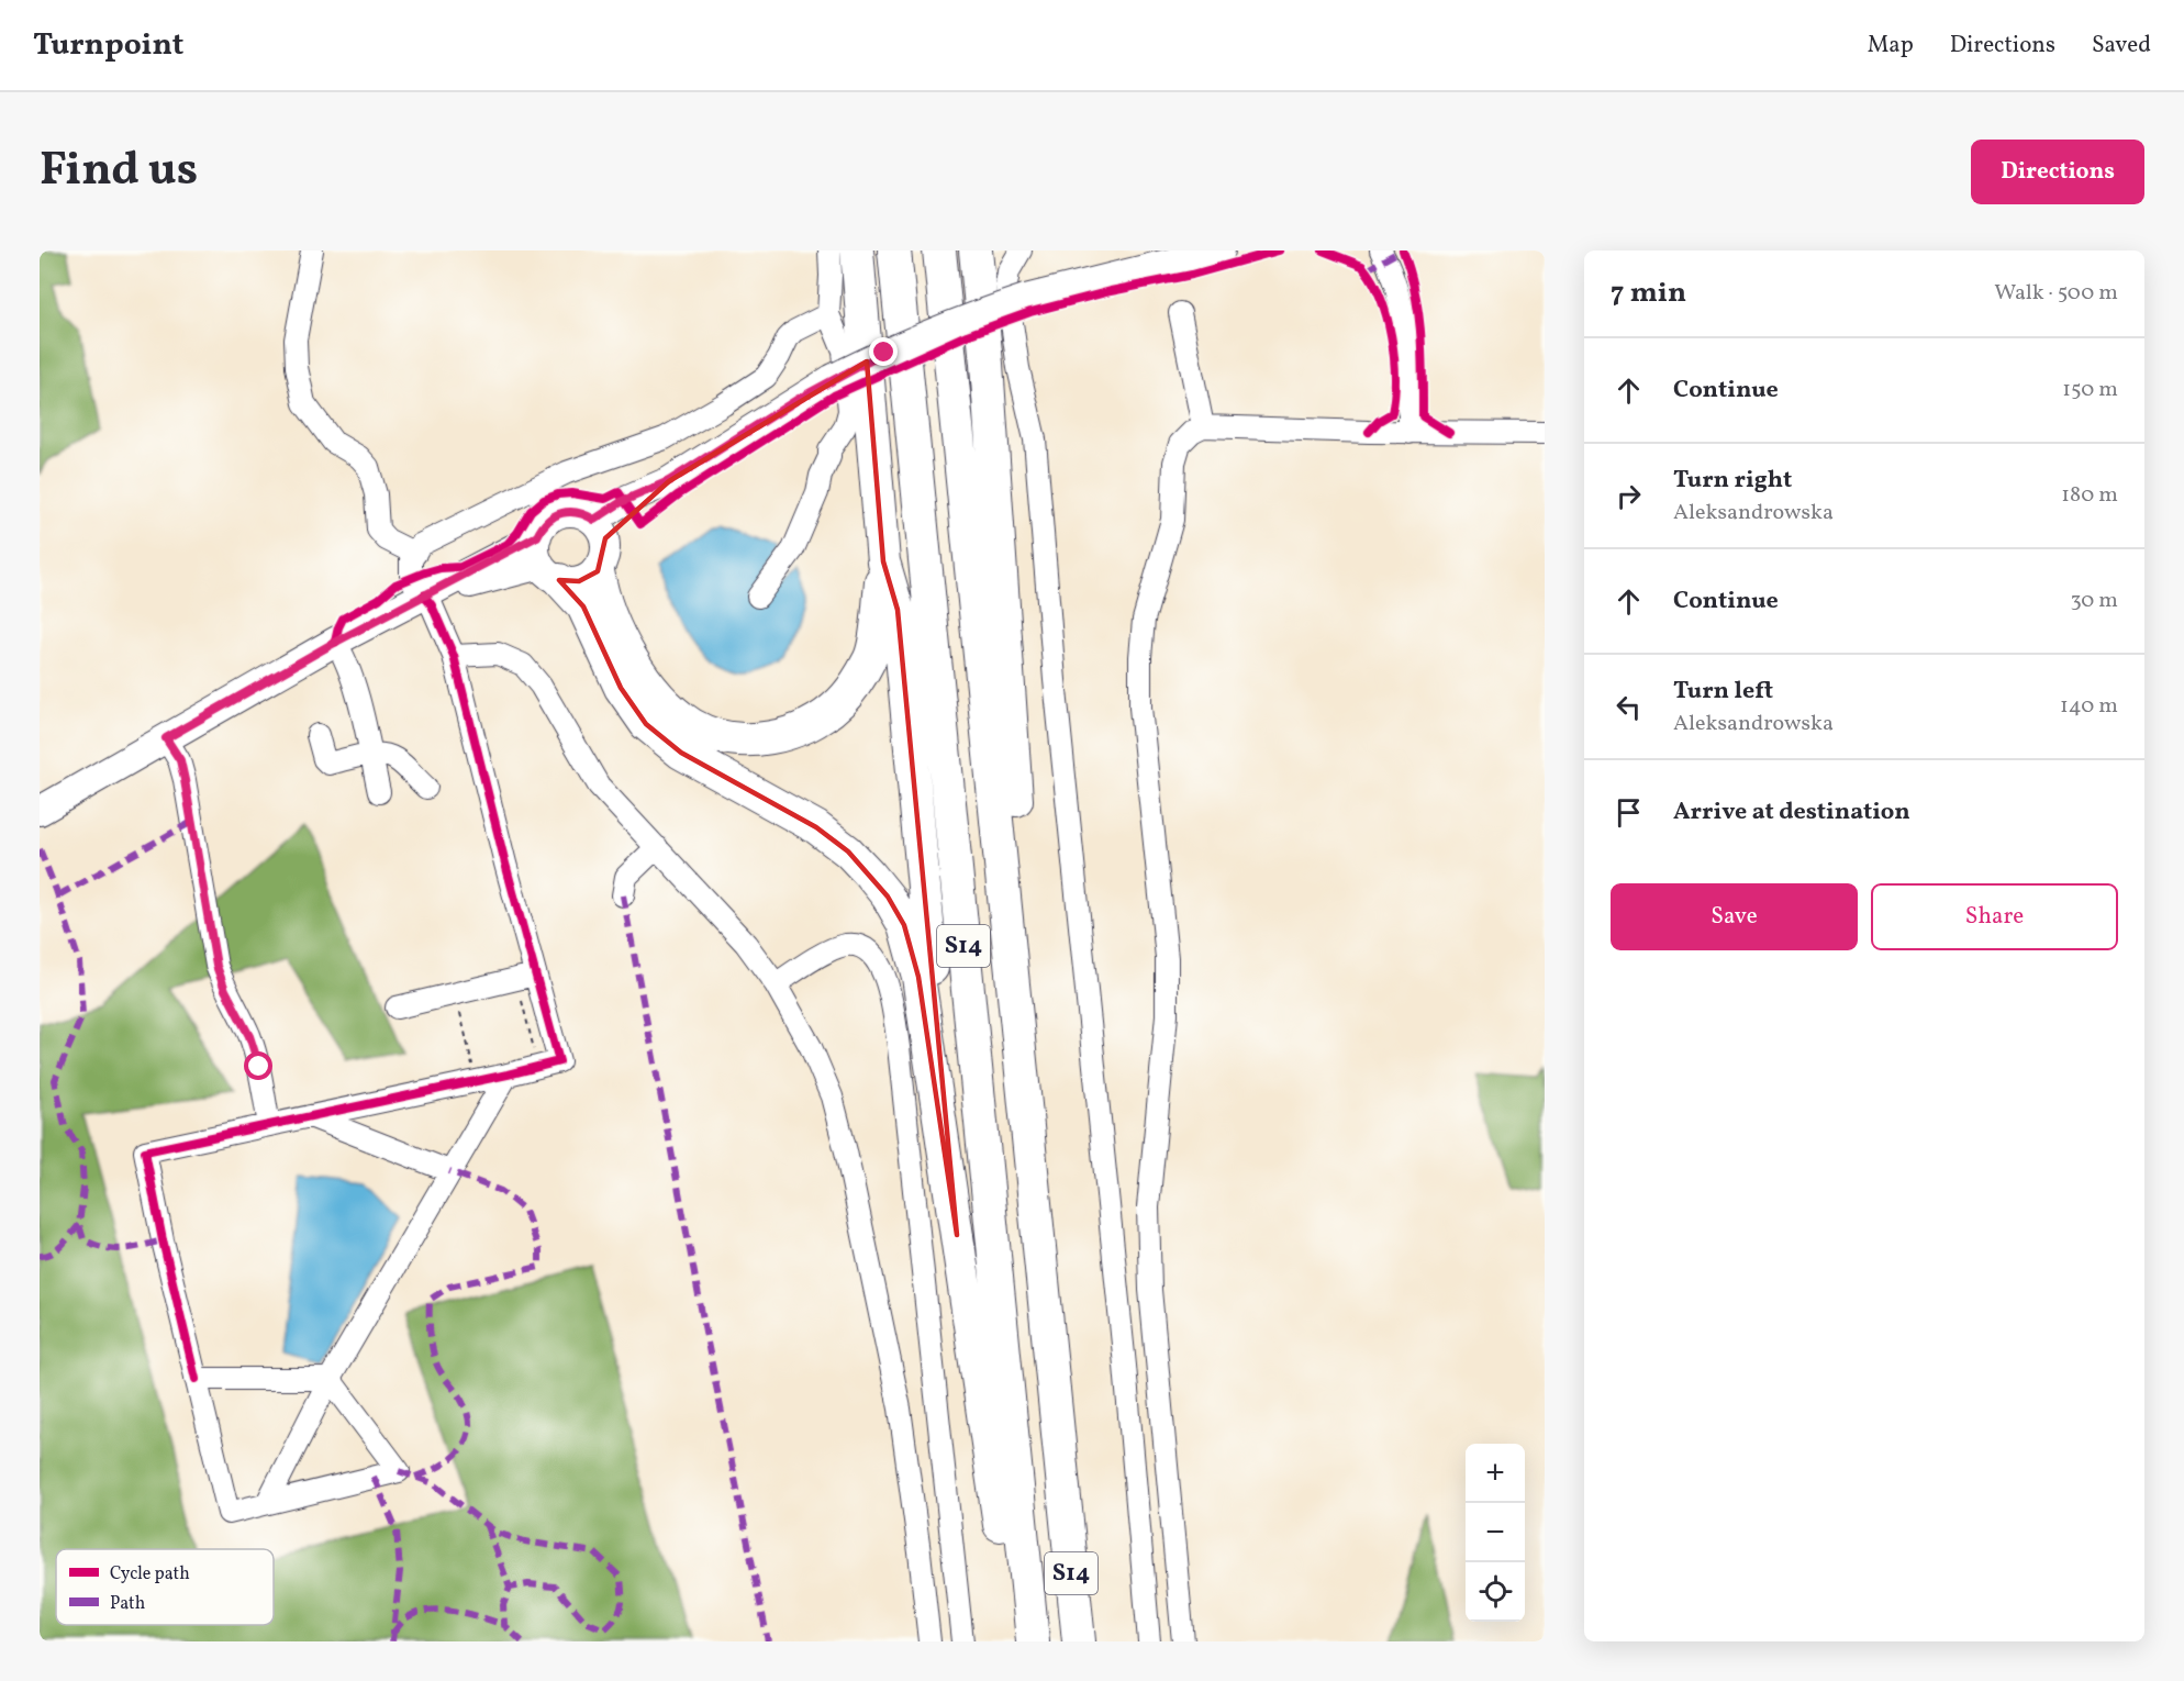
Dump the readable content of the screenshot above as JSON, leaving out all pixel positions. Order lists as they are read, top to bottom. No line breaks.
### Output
{"streets":{"highway":["S14"]},"legend":["Cycle path","Path"],"page":{"header":"Turnpoint","nav":["Map","Directions","Saved"],"title":"Find us","buttons":["Directions",["Save","Share"]],"heading":["7 min","Walk · 500 m"],"list":[["Continue","150 m"],["Turn right","Aleksandrowska","180 m"],["Continue","30 m"],["Turn left","Aleksandrowska","140 m"],"Arrive at destination"],"map_buttons":["+","−"]}}
